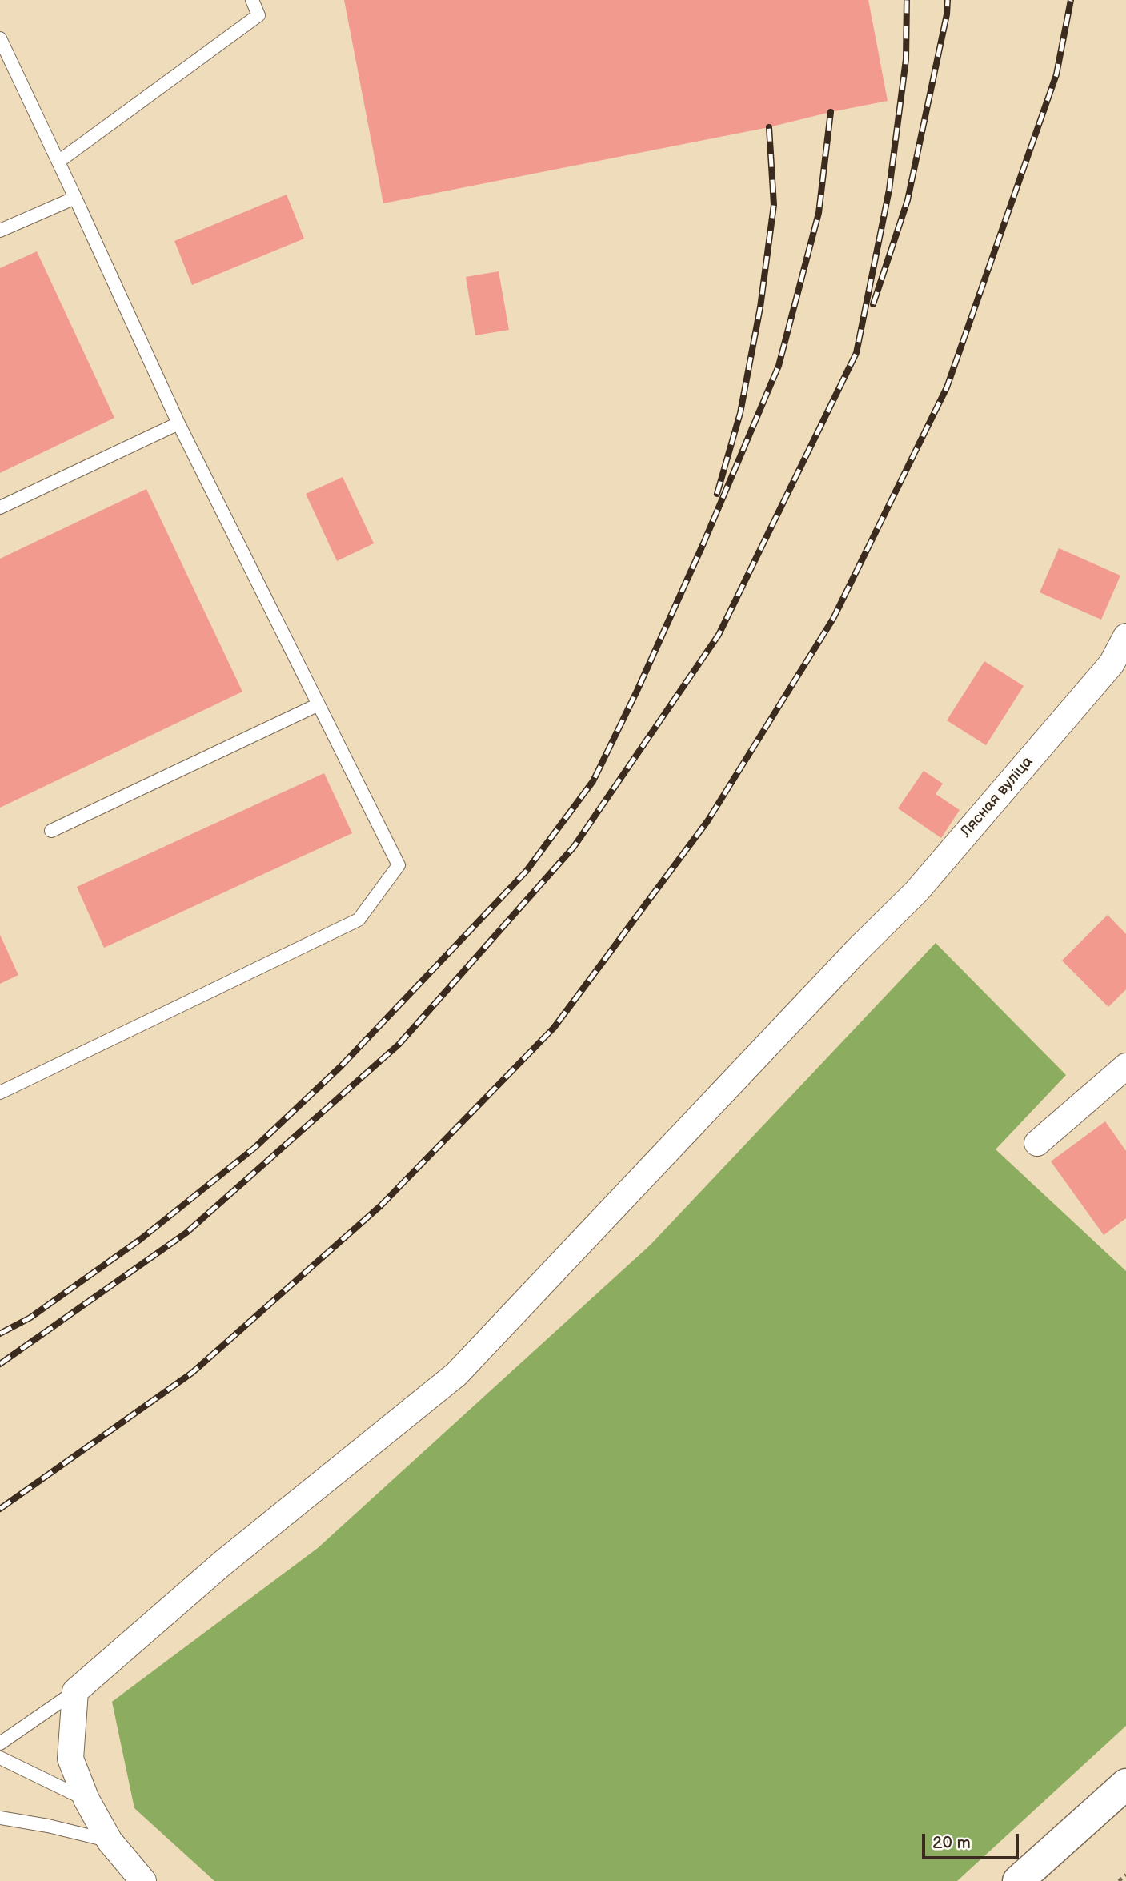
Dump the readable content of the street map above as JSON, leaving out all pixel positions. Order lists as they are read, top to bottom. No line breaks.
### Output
{"streets":{"street":["Лясная вуліца"]},"scale_bar":"20 m"}
